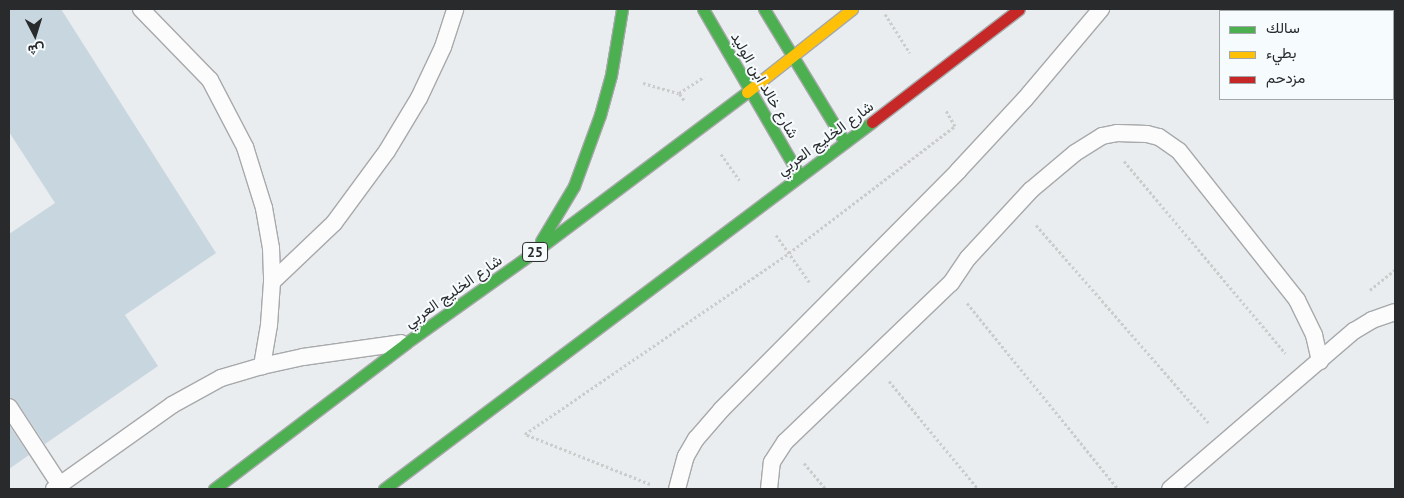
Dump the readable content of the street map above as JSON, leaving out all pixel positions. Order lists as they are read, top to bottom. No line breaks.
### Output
{"streets":{"main road":["شارع خالد ابن الوليد","شارع الخليج العربي","25"]},"crossings":[["شارع خالد ابن الوليد","شارع الخليج العربي"]],"legend":["سالك","بطيء","مزدحم"],"north":"bottom"}
